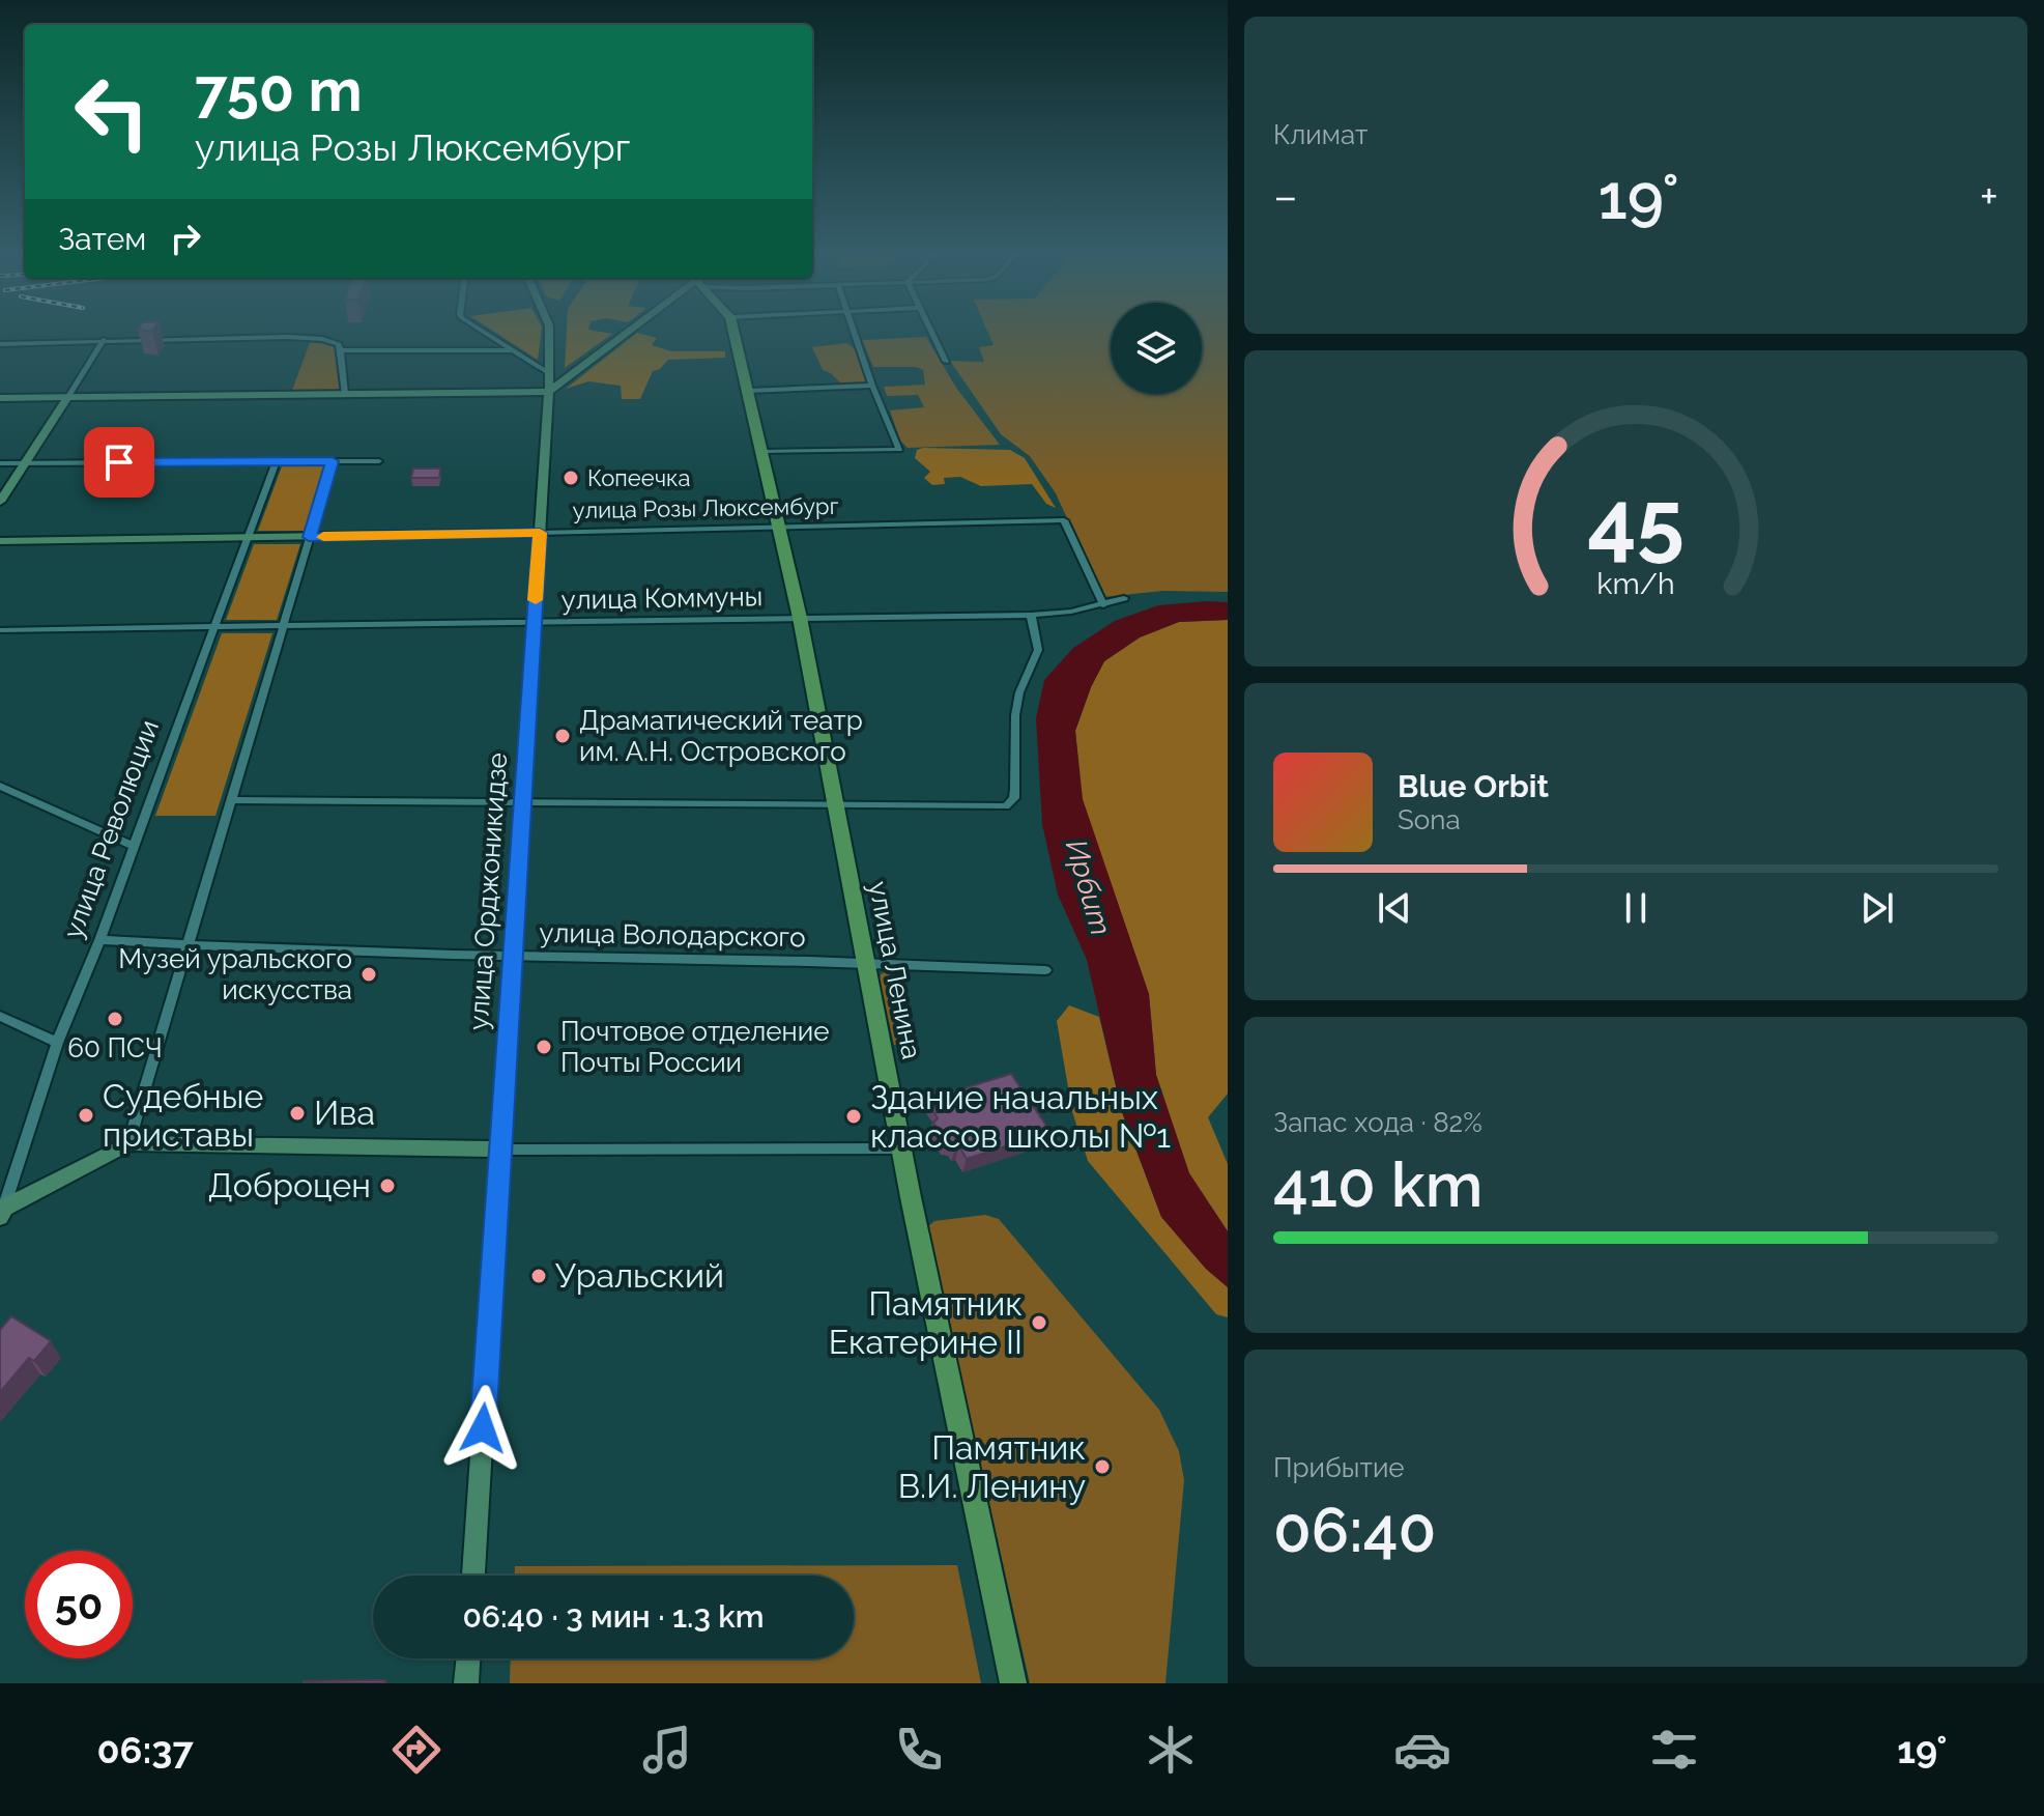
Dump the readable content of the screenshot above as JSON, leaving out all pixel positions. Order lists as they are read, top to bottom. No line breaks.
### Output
{"streets":{"main road":["улица Ленина"],"street":["улица Розы Люксембург","улица Коммуны","улица Революции","улица Орджоникидзе","улица Володарского"]},"crossings":[["улица Розы Люксембург","улица Коммуны"],["улица Розы Люксембург","улица Революции"],["улица Розы Люксембург","улица Орджоникидзе"],["улица Розы Люксембург","улица Ленина"],["улица Коммуны","улица Революции"],["улица Коммуны","улица Орджоникидзе"],["улица Коммуны","улица Ленина"],["улица Революции","улица Володарского"],["улица Орджоникидзе","улица Володарского"],["улица Володарского","улица Ленина"]],"water":["Ирбит"],"places":["Копеечка","Драматический театр им. А.Н. Островского","Музей уральского искусства","60 ПСЧ","Почтовое отделение Почты России","Ива","Судебные приставы","Здание начальных классов школы №1","Доброцен","Уральский","Памятник Екатерине II","Памятник В.И. Ленину"],"page":{"tile":["Климат",["Запас хода · 82%","410 km"],["Прибытие","06:40"]],"turn":["750 m","улица Розы Люксембург"],"heat":["−","19°","+"],"then":"Затем","song":["Blue Orbit","Sona"],"limit":"50","trip":"06:40 · 3 мин · 1.3 km","tabs":["06:37","19°"],"gauge":["45","km/h"]}}
